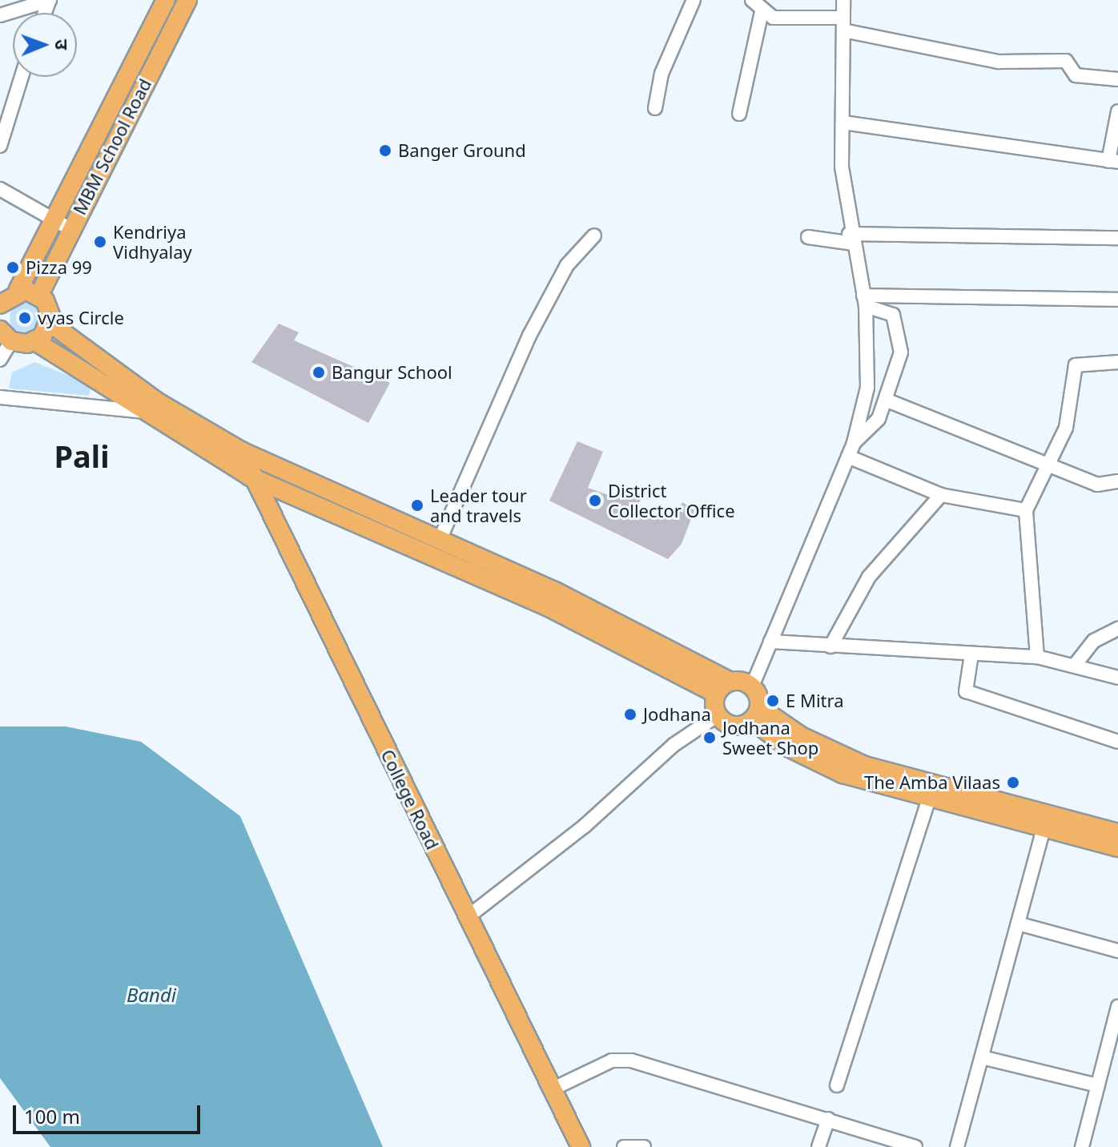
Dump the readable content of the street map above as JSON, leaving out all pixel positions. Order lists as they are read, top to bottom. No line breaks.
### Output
{"streets":{"main road":["MBM School Road","College Road"]},"districts":["Pali"],"water":["Bandi"],"places":["Banger Ground","Kendriya Vidhyalay","Pizza 99","vyas Circle","Bangur School","District Collector Office","Leader tour and travels","E Mitra","Jodhana","Jodhana Sweet Shop","The Amba Vilaas"],"scale_bar":"100 m","north":"right"}
